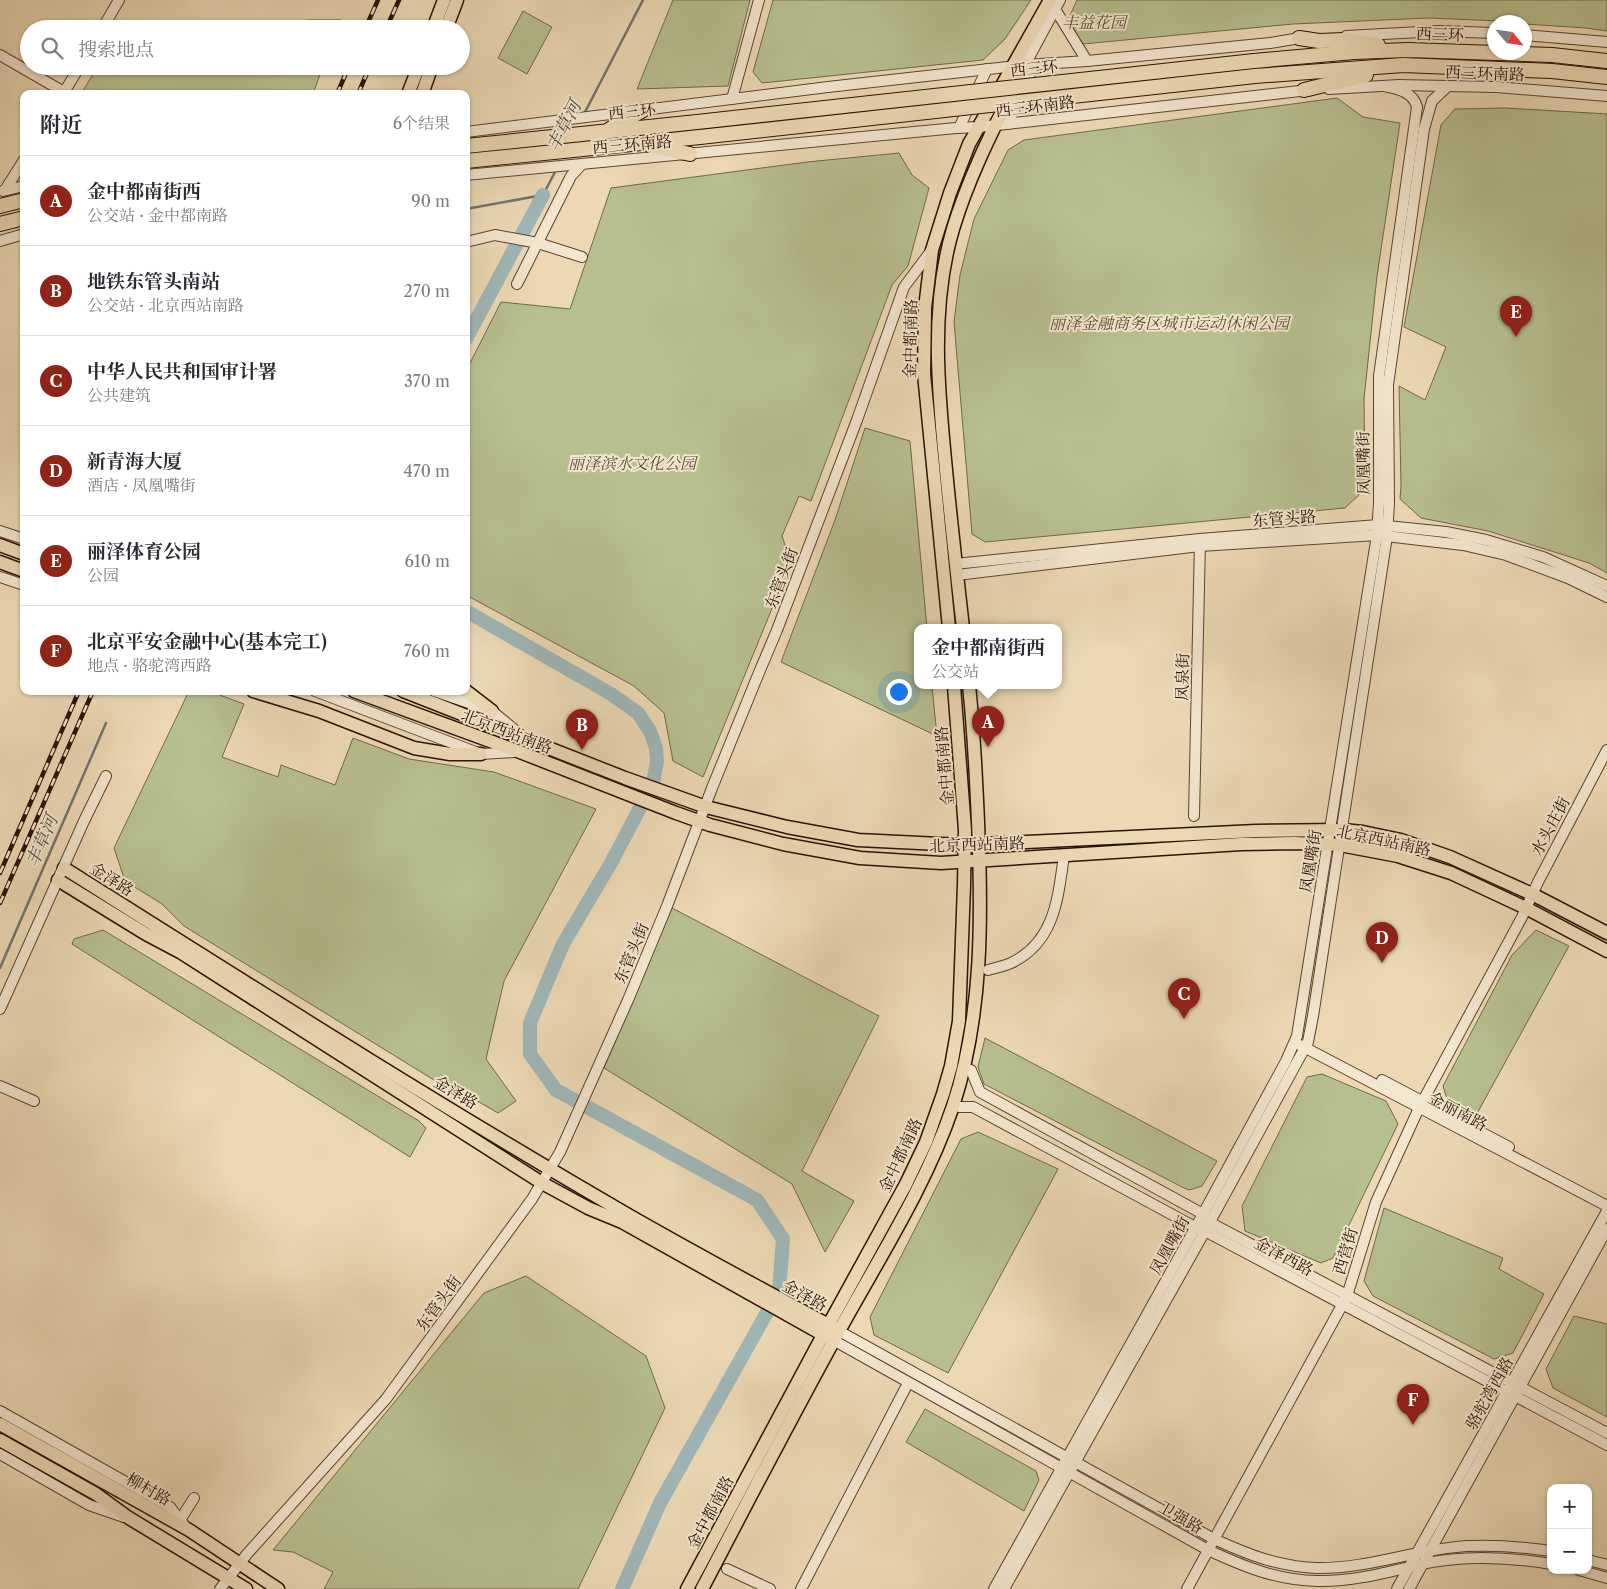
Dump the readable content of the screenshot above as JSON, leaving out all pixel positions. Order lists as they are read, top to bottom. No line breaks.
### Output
{"streets":{"highway":["西三环"],"main road":["金中都南路","北京西站南路","金泽路","柳村路"],"street":["西三环南路","凤凰嘴街","东管头路","东管头街","凤泉街","水头庄街","金丽南路","西营街","金泽西路","骆驼湾西路","卫强路"]},"crossings":[["西三环南路","金中都南路"],["西三环南路","凤凰嘴街"],["金中都南路","东管头路"],["金中都南路","东管头街"],["金中都南路","北京西站南路"],["金中都南路","金泽路"],["金中都南路","卫强路"],["凤凰嘴街","东管头路"],["凤凰嘴街","北京西站南路"],["凤凰嘴街","金丽南路"],["凤凰嘴街","金泽西路"],["凤凰嘴街","卫强路"],["东管头路","凤泉街"],["东管头街","北京西站南路"],["东管头街","金泽路"],["东管头街","柳村路"],["北京西站南路","水头庄街"],["北京西站南路","西营街"],["水头庄街","西营街"],["金泽路","卫强路"],["金丽南路","西营街"],["西营街","金泽西路"],["西营街","卫强路"],["金泽西路","骆驼湾西路"],["骆驼湾西路","卫强路"]],"water":["丰草河"],"parks":["丰益花园","丽泽金融商务区城市运动休闲公园","丽泽滨水文化公园"],"north":"bottom right","page":{"search":"搜索地点","heading":["附近","6个结果"],"list":[{"mark":"A","name":"金中都南街西","note":"公交站 · 金中都南路","value":"90 m"},{"mark":"B","name":"地铁东管头南站","note":"公交站 · 北京西站南路","value":"270 m"},{"mark":"C","name":"中华人民共和国审计署","note":"公共建筑","value":"370 m"},{"mark":"D","name":"新青海大厦","note":"酒店 · 凤凰嘴街","value":"470 m"},{"mark":"E","name":"丽泽体育公园","note":"公园","value":"610 m"},{"mark":"F","name":"北京平安金融中心(基本完工)","note":"地点 · 骆驼湾西路","value":"760 m"}],"pins":["E","A","B","D","C","F"],"popup":["金中都南街西","公交站"],"map_buttons":["+","−"]}}
